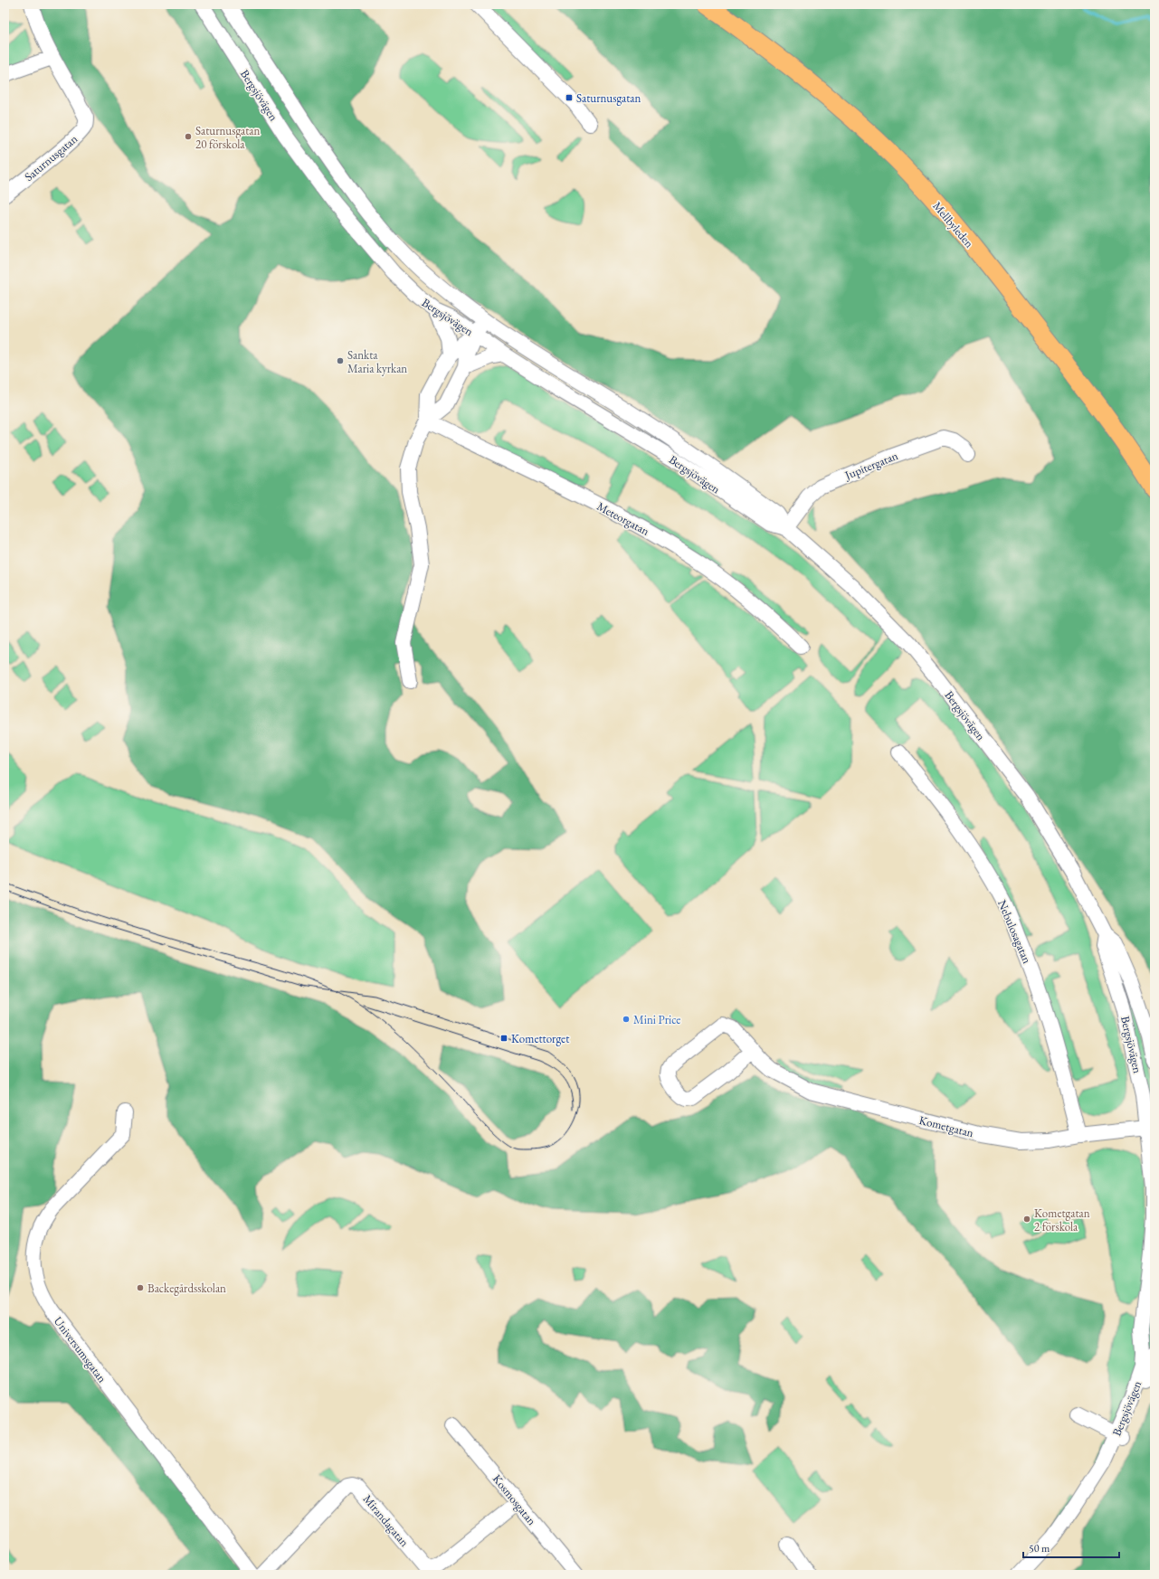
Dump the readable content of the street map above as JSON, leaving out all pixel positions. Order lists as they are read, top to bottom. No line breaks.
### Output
{"streets":{"main road":["Mellbyleden"],"street":["Bergsjövägen","Saturnusgatan","Jupitergatan","Meteorgatan","Nebulosagatan","Kometgatan","Universumsgatan","Kosmosgatan","Mirandagatan"]},"crossings":[["Bergsjövägen","Jupitergatan"],["Bergsjövägen","Kometgatan"],["Nebulosagatan","Kometgatan"],["Kosmosgatan","Mirandagatan"]],"places":{"transit":["Saturnusgatan","Komettorget"],"other":["Saturnusgatan 20 förskola","Sankta Maria kyrkan","Mini Price","Kometgatan 2 förskola","Backegårdsskolan"]},"scale_bar":"50 m"}
